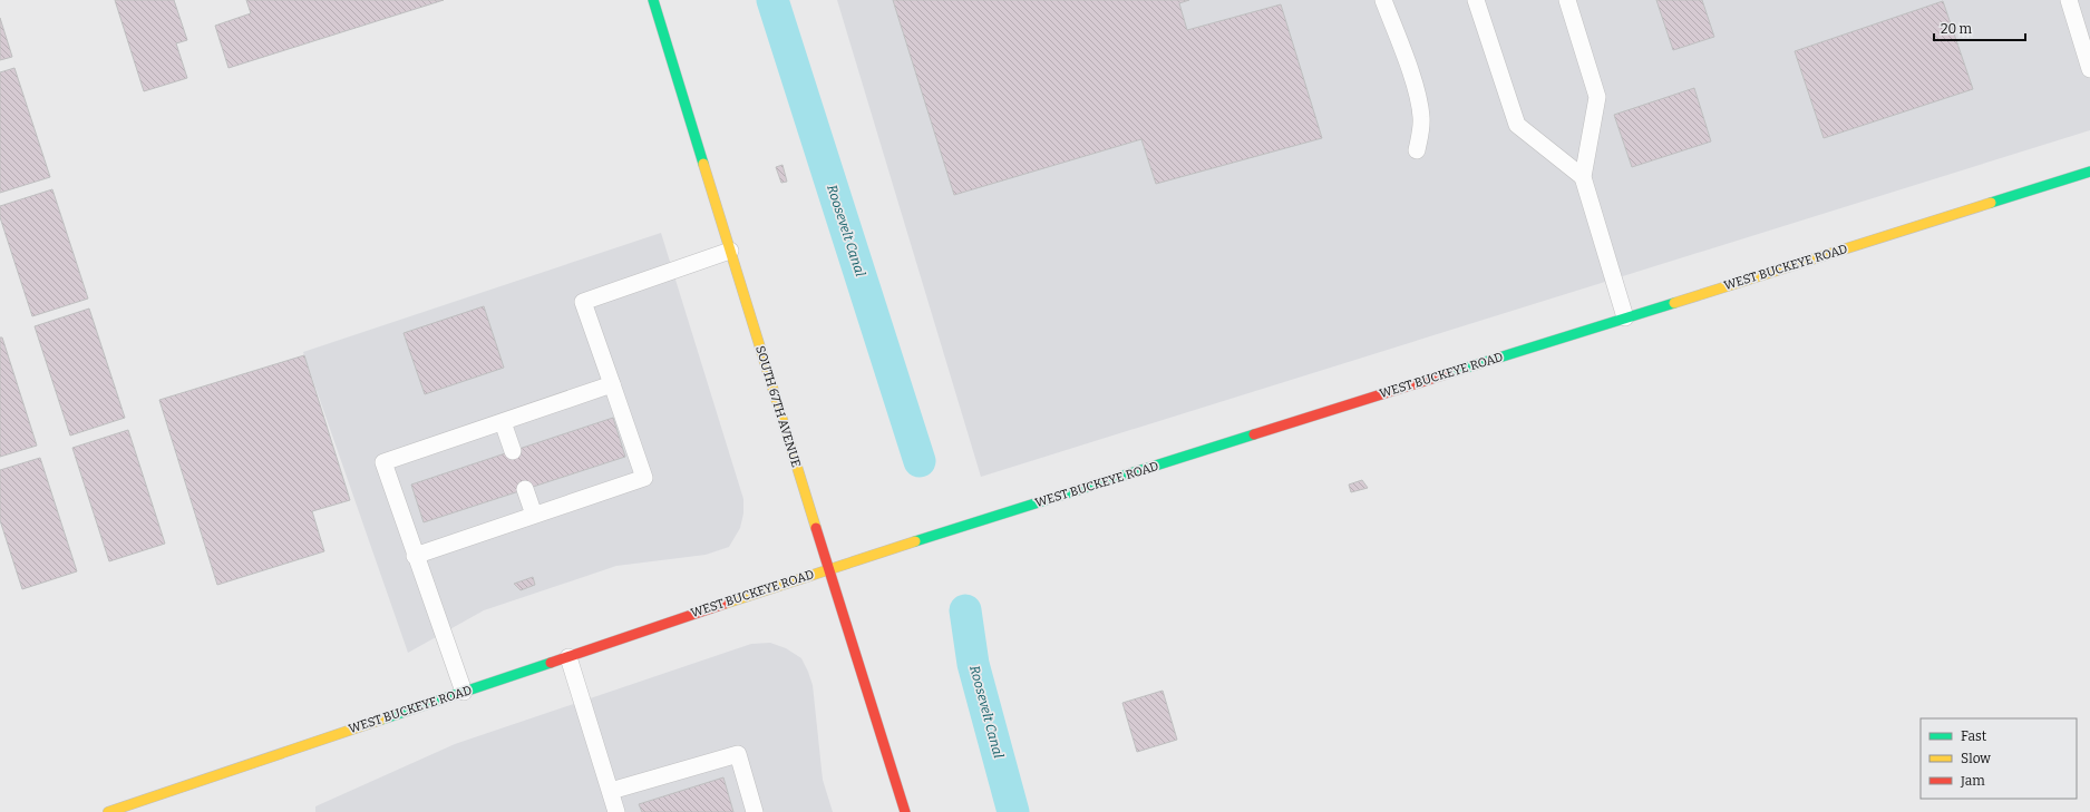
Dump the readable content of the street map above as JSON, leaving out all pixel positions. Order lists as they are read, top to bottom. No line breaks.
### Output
{"streets":{"main road":["WEST BUCKEYE ROAD","SOUTH 67TH AVENUE"]},"crossings":[["WEST BUCKEYE ROAD","SOUTH 67TH AVENUE"]],"water":["Roosevelt Canal"],"legend":["Fast","Slow","Jam"],"scale_bar":"20 m"}
